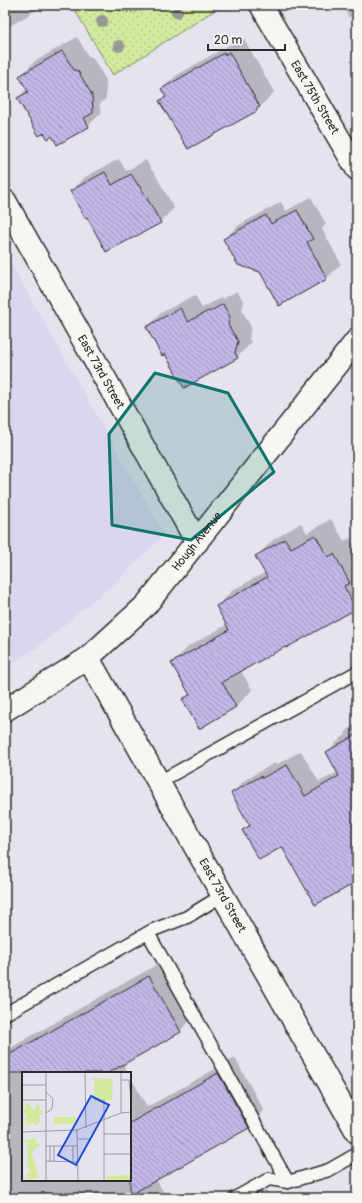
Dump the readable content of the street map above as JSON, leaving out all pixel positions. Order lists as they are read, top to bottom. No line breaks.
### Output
{"streets":{"street":["East 75th Street","East 73rd Street","Hough Avenue"]},"crossings":[["East 73rd Street","Hough Avenue"]],"scale_bar":"20 m"}
